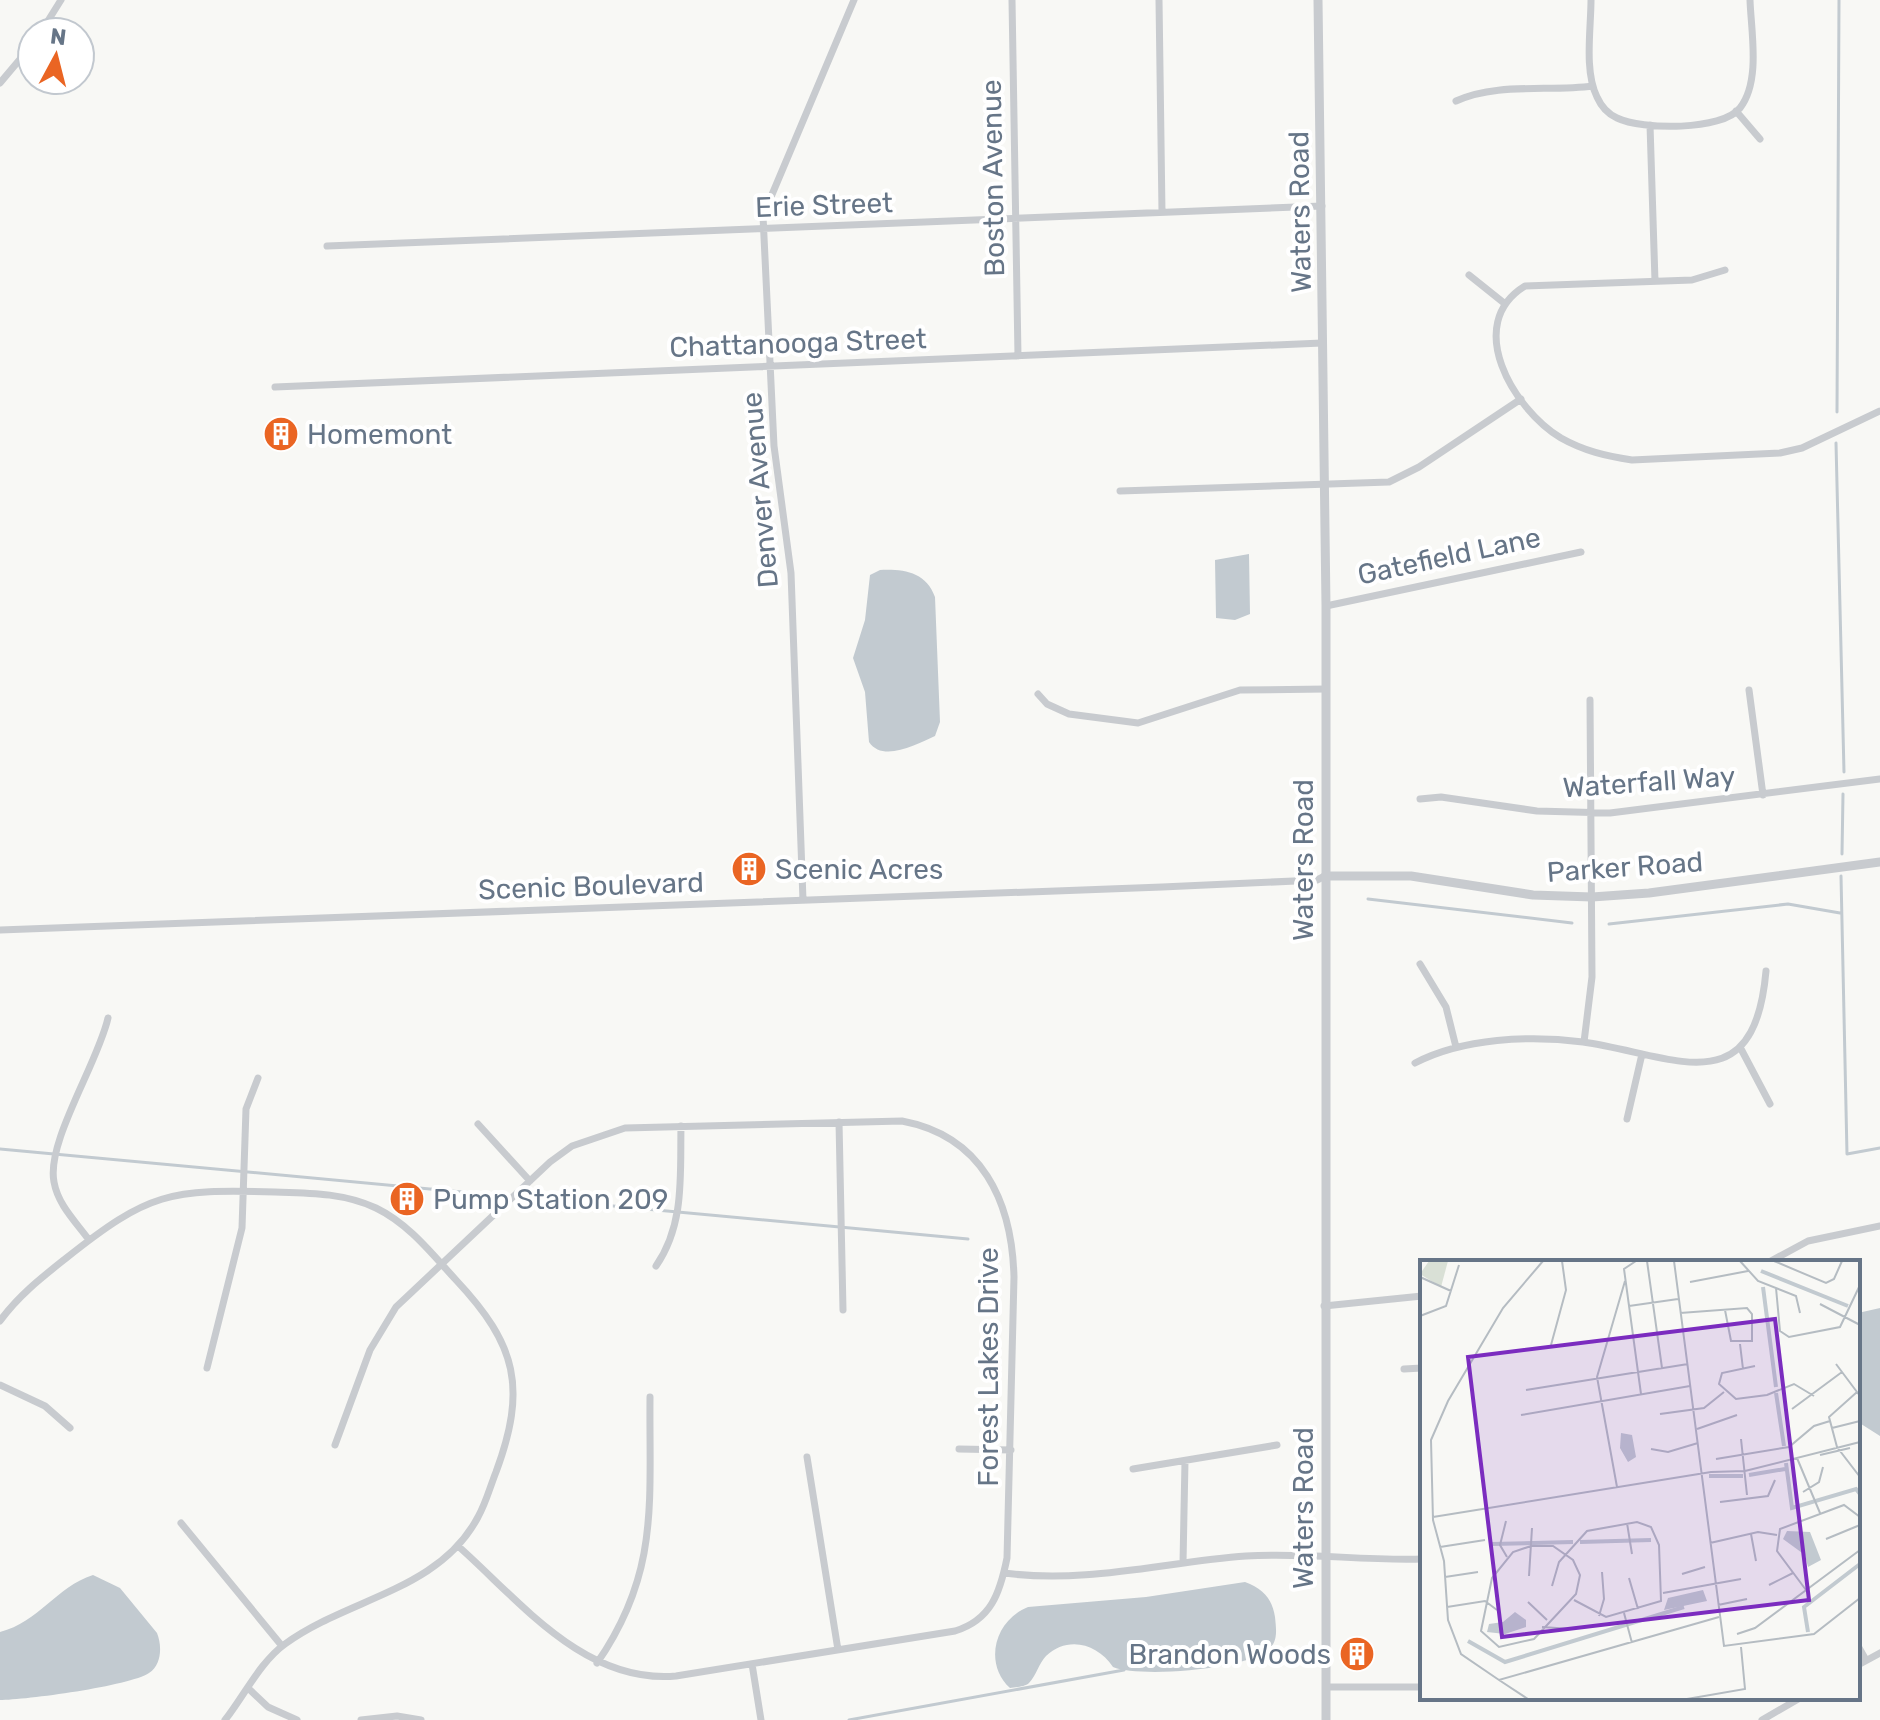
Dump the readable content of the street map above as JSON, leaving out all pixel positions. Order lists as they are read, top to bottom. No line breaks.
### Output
{"streets":{"street":["Boston Avenue","Erie Street","Waters Road","Chattanooga Street","Denver Avenue","Gatefield Lane","Waterfall Way","Parker Road","Scenic Boulevard","Forest Lakes Drive"]},"crossings":[["Boston Avenue","Erie Street"],["Boston Avenue","Chattanooga Street"],["Erie Street","Waters Road"],["Erie Street","Denver Avenue"],["Waters Road","Chattanooga Street"],["Waters Road","Gatefield Lane"],["Waters Road","Parker Road"],["Waters Road","Scenic Boulevard"],["Chattanooga Street","Denver Avenue"],["Denver Avenue","Scenic Boulevard"],["Parker Road","Scenic Boulevard"]],"places":{"building":["Homemont","Scenic Acres","Pump Station 209","Brandon Woods"]},"north":"top"}
